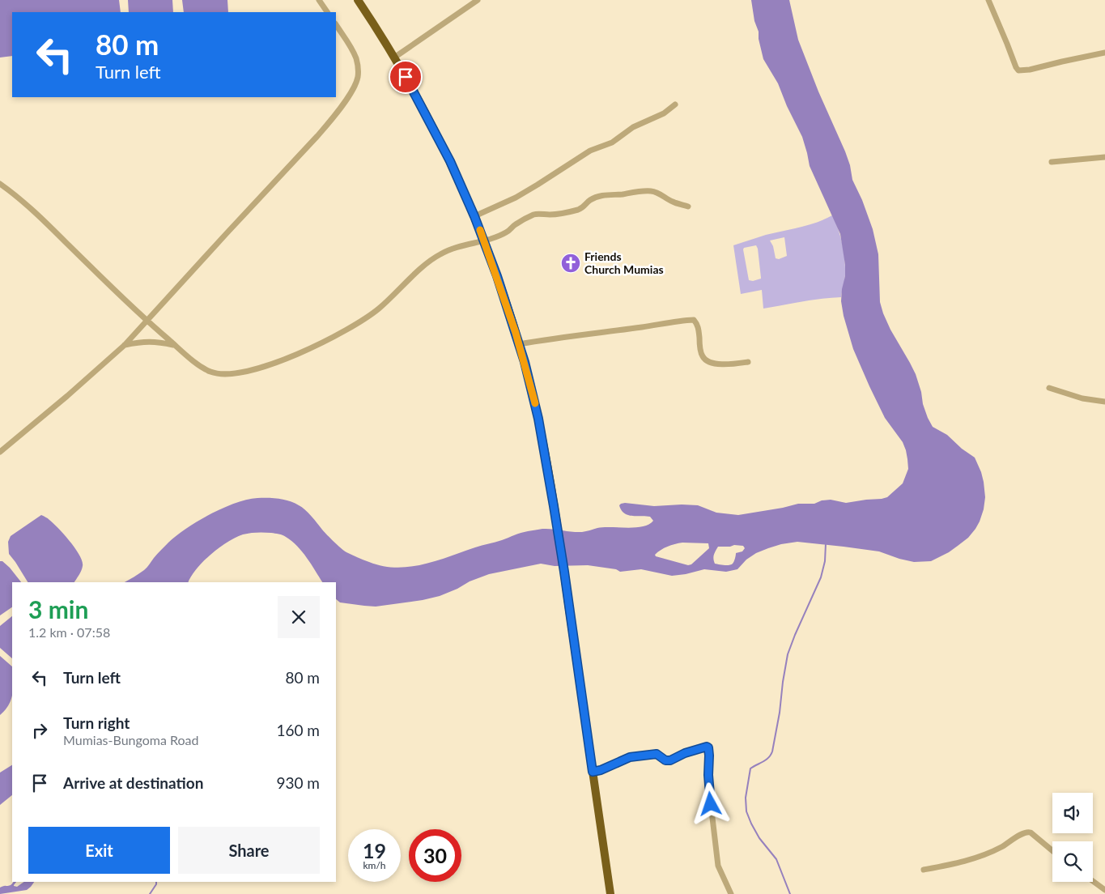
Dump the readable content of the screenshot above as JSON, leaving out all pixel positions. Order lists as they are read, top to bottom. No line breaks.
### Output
{"places":{"church":["Friends Church Mumias"]},"page":{"turn":["80 m","Turn left"],"heading":["3 min","1.2 km · 07:58"],"list":[{"name":"Turn left","value":"80 m"},{"name":"Turn right","note":"Mumias-Bungoma Road","value":"160 m"},{"name":"Arrive at destination","value":"930 m"}],"buttons":["Exit","Share"],"speed":"19 km/h","limit":"30"}}
